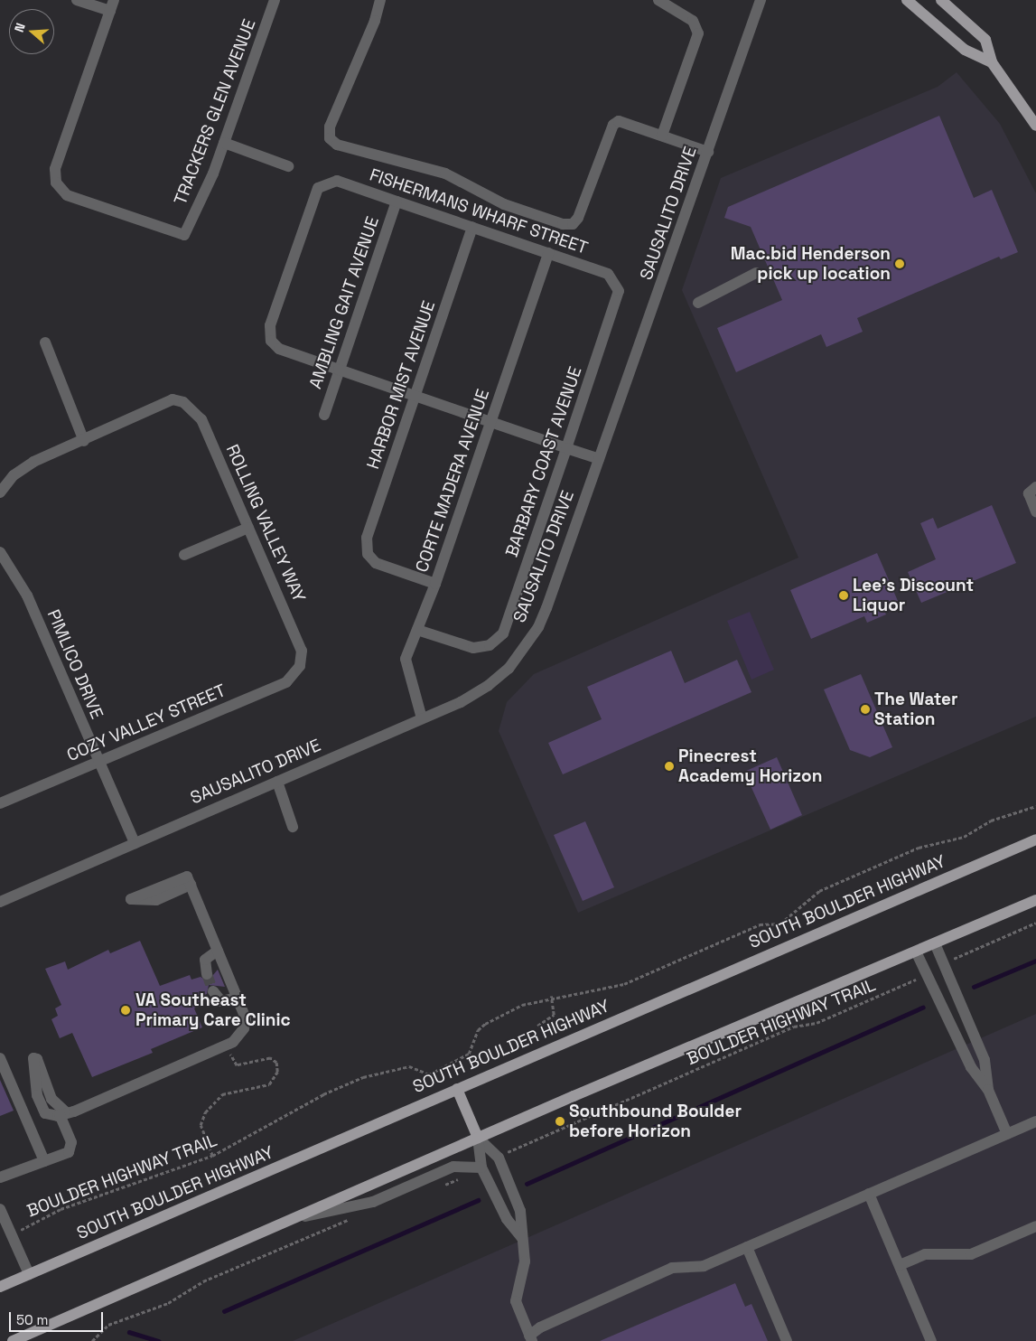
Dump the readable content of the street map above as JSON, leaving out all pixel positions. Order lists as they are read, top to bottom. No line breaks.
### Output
{"streets":{"main road":["SOUTH BOULDER HIGHWAY"],"street":["TRACKERS GLEN AVENUE","FISHERMANS WHARF STREET","SAUSALITO DRIVE","AMBLING GAIT AVENUE","HARBOR MIST AVENUE","BARBARY COAST AVENUE","CORTE MADERA AVENUE","ROLLING VALLEY WAY","PIMLICO DRIVE","COZY VALLEY STREET"],"path":["BOULDER HIGHWAY TRAIL"]},"crossings":[["FISHERMANS WHARF STREET","AMBLING GAIT AVENUE"],["FISHERMANS WHARF STREET","HARBOR MIST AVENUE"],["FISHERMANS WHARF STREET","BARBARY COAST AVENUE"],["FISHERMANS WHARF STREET","CORTE MADERA AVENUE"],["SAUSALITO DRIVE","CORTE MADERA AVENUE"],["SAUSALITO DRIVE","PIMLICO DRIVE"],["HARBOR MIST AVENUE","CORTE MADERA AVENUE"],["BARBARY COAST AVENUE","CORTE MADERA AVENUE"],["ROLLING VALLEY WAY","COZY VALLEY STREET"],["PIMLICO DRIVE","COZY VALLEY STREET"]],"places":["Mac.bid Henderson pick up location","Lee's Discount Liquor","The Water Station","Pinecrest Academy Horizon","VA Southeast Primary Care Clinic","Southbound Boulder before Horizon"],"scale_bar":"50 m","north":"left"}
